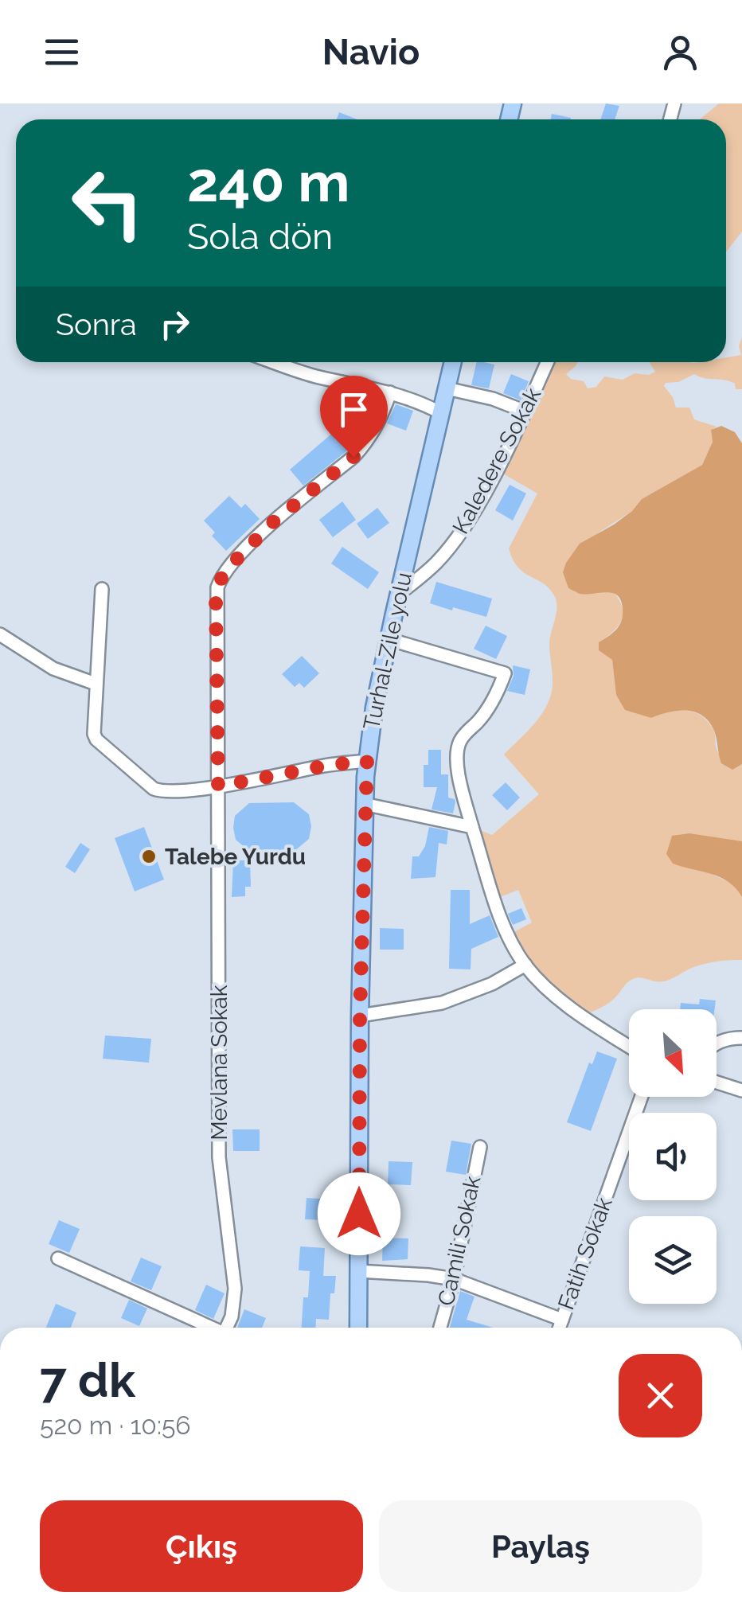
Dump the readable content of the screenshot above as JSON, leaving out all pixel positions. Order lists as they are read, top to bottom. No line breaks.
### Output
{"streets":{"main road":["Turhal-Zile yolu"],"street":["Kaledere Sokak","Mevlana Sokak","Camili Sokak","Fatih Sokak"]},"crossings":[["Kaledere Sokak","Turhal-Zile yolu"]],"places":["Talebe Yurdu"],"north":"bottom right","page":{"header":"Navio","turn":["240 m","Sola dön"],"then":"Sonra","heading":["7 dk","520 m · 10:56"],"buttons":["Çıkış","Paylaş"]}}
